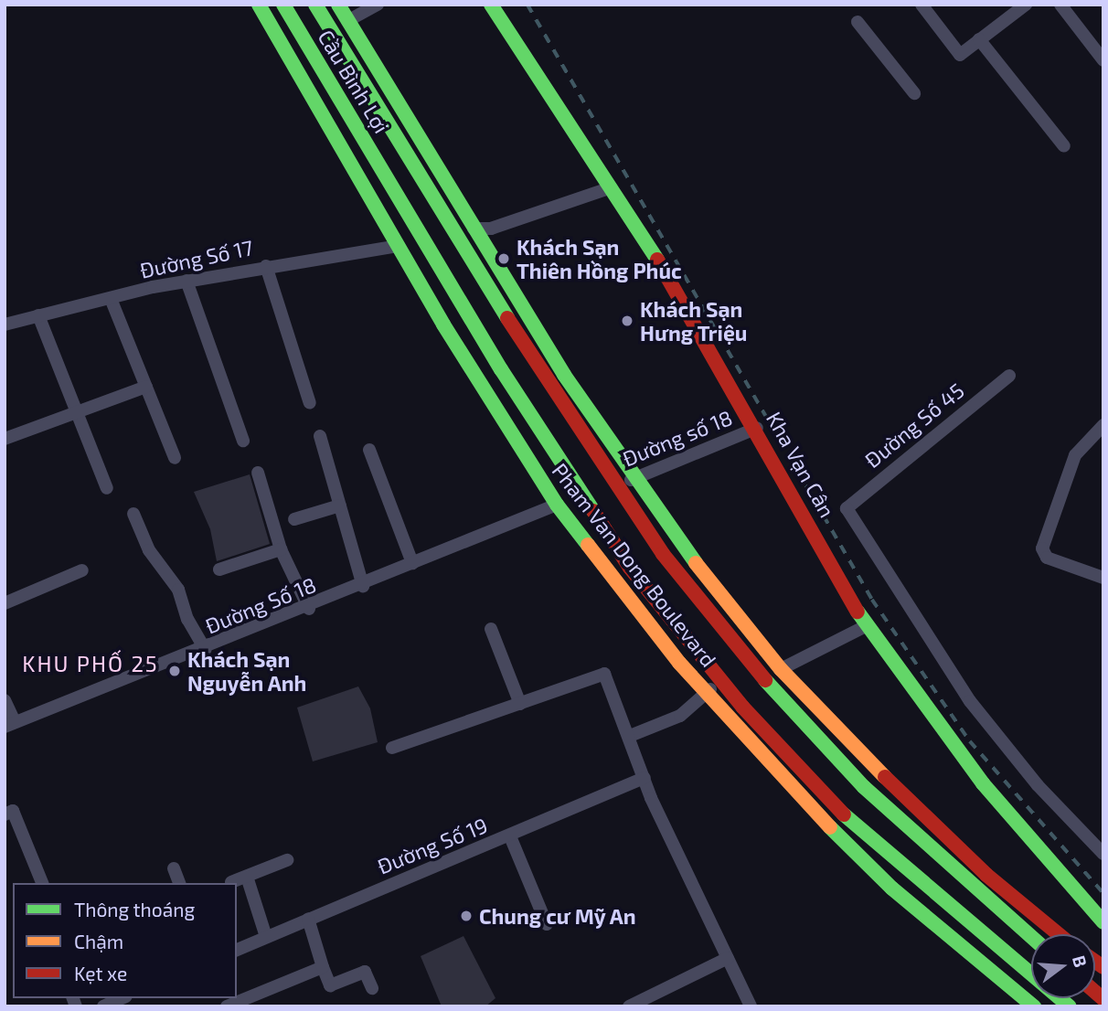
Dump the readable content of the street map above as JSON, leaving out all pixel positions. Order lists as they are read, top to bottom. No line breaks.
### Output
{"streets":{"main road":["Cầu Bình Lợi","Kha Vạn Cân","Pham Van Dong Boulevard"],"street":["Đường Số 17","Đường Số 45","Đường số 18","Đường Số 18","Đường Số 19"]},"crossings":[["Cầu Bình Lợi","Pham Van Dong Boulevard"],["Đường Số 17","Pham Van Dong Boulevard"],["Đường Số 45","Kha Vạn Cân"],["Đường số 18","Kha Vạn Cân"],["Đường số 18","Pham Van Dong Boulevard"],["Pham Van Dong Boulevard","Đường Số 18"]],"districts":["KHU PHỐ 25"],"places":["Khách Sạn Thiên Hồng Phúc","Khách Sạn Hưng Triệu","Khách Sạn Nguyễn Anh","Chung cư Mỹ An"],"legend":["Thông thoáng","Chậm","Kẹt xe"],"north":"right"}
